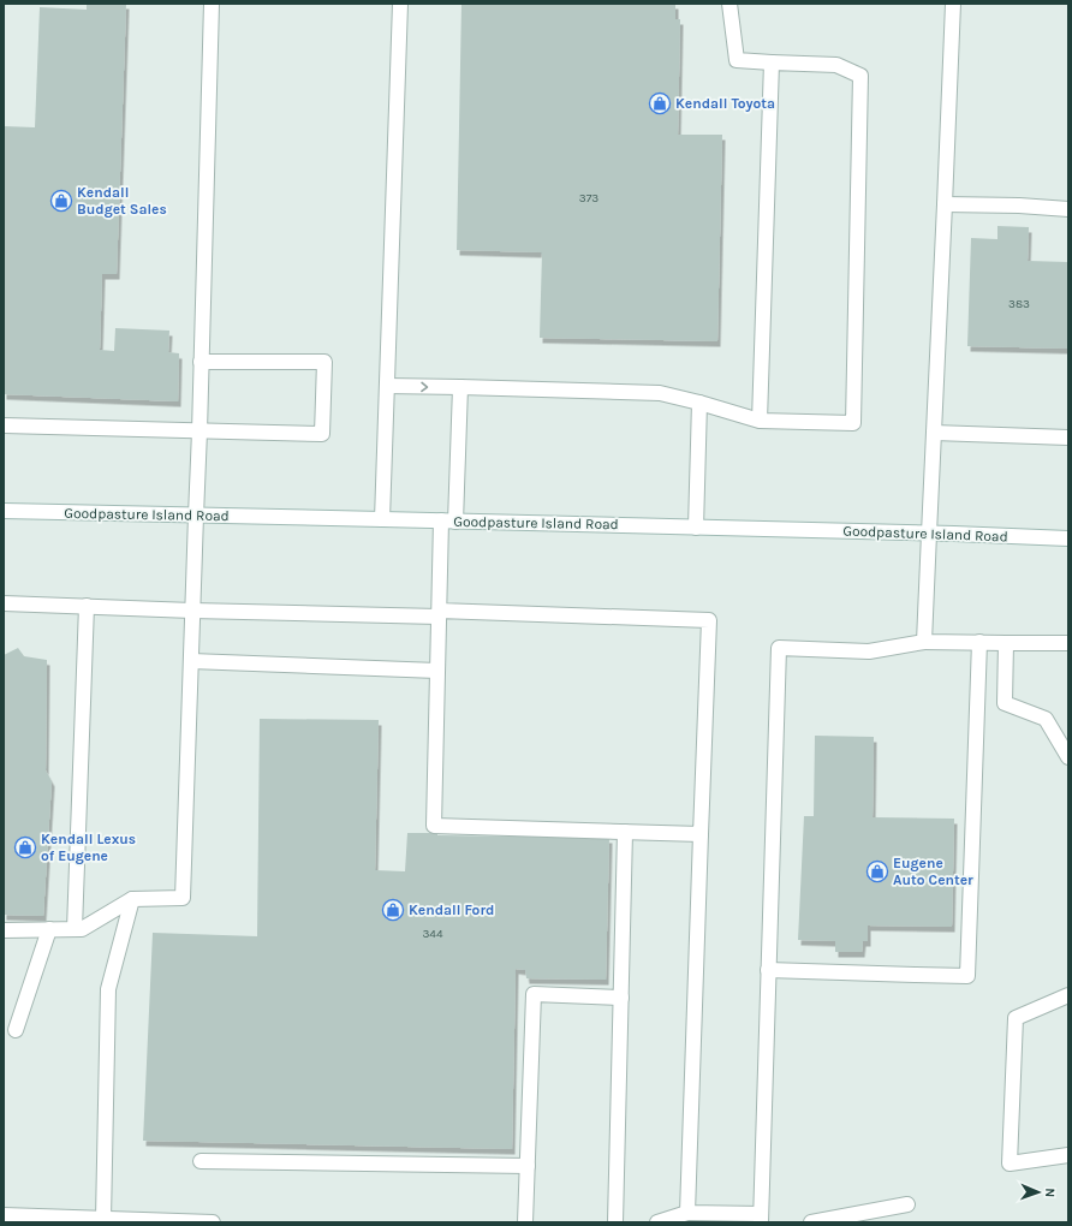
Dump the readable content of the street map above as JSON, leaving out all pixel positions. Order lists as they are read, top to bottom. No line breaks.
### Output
{"streets":{"main road":["Goodpasture Island Road"]},"places":{"shop":["Kendall Toyota","Kendall Budget Sales","Kendall Lexus of Eugene","Eugene Auto Center","Kendall Ford"]},"house_numbers":["373","383","344"],"north":"right"}
